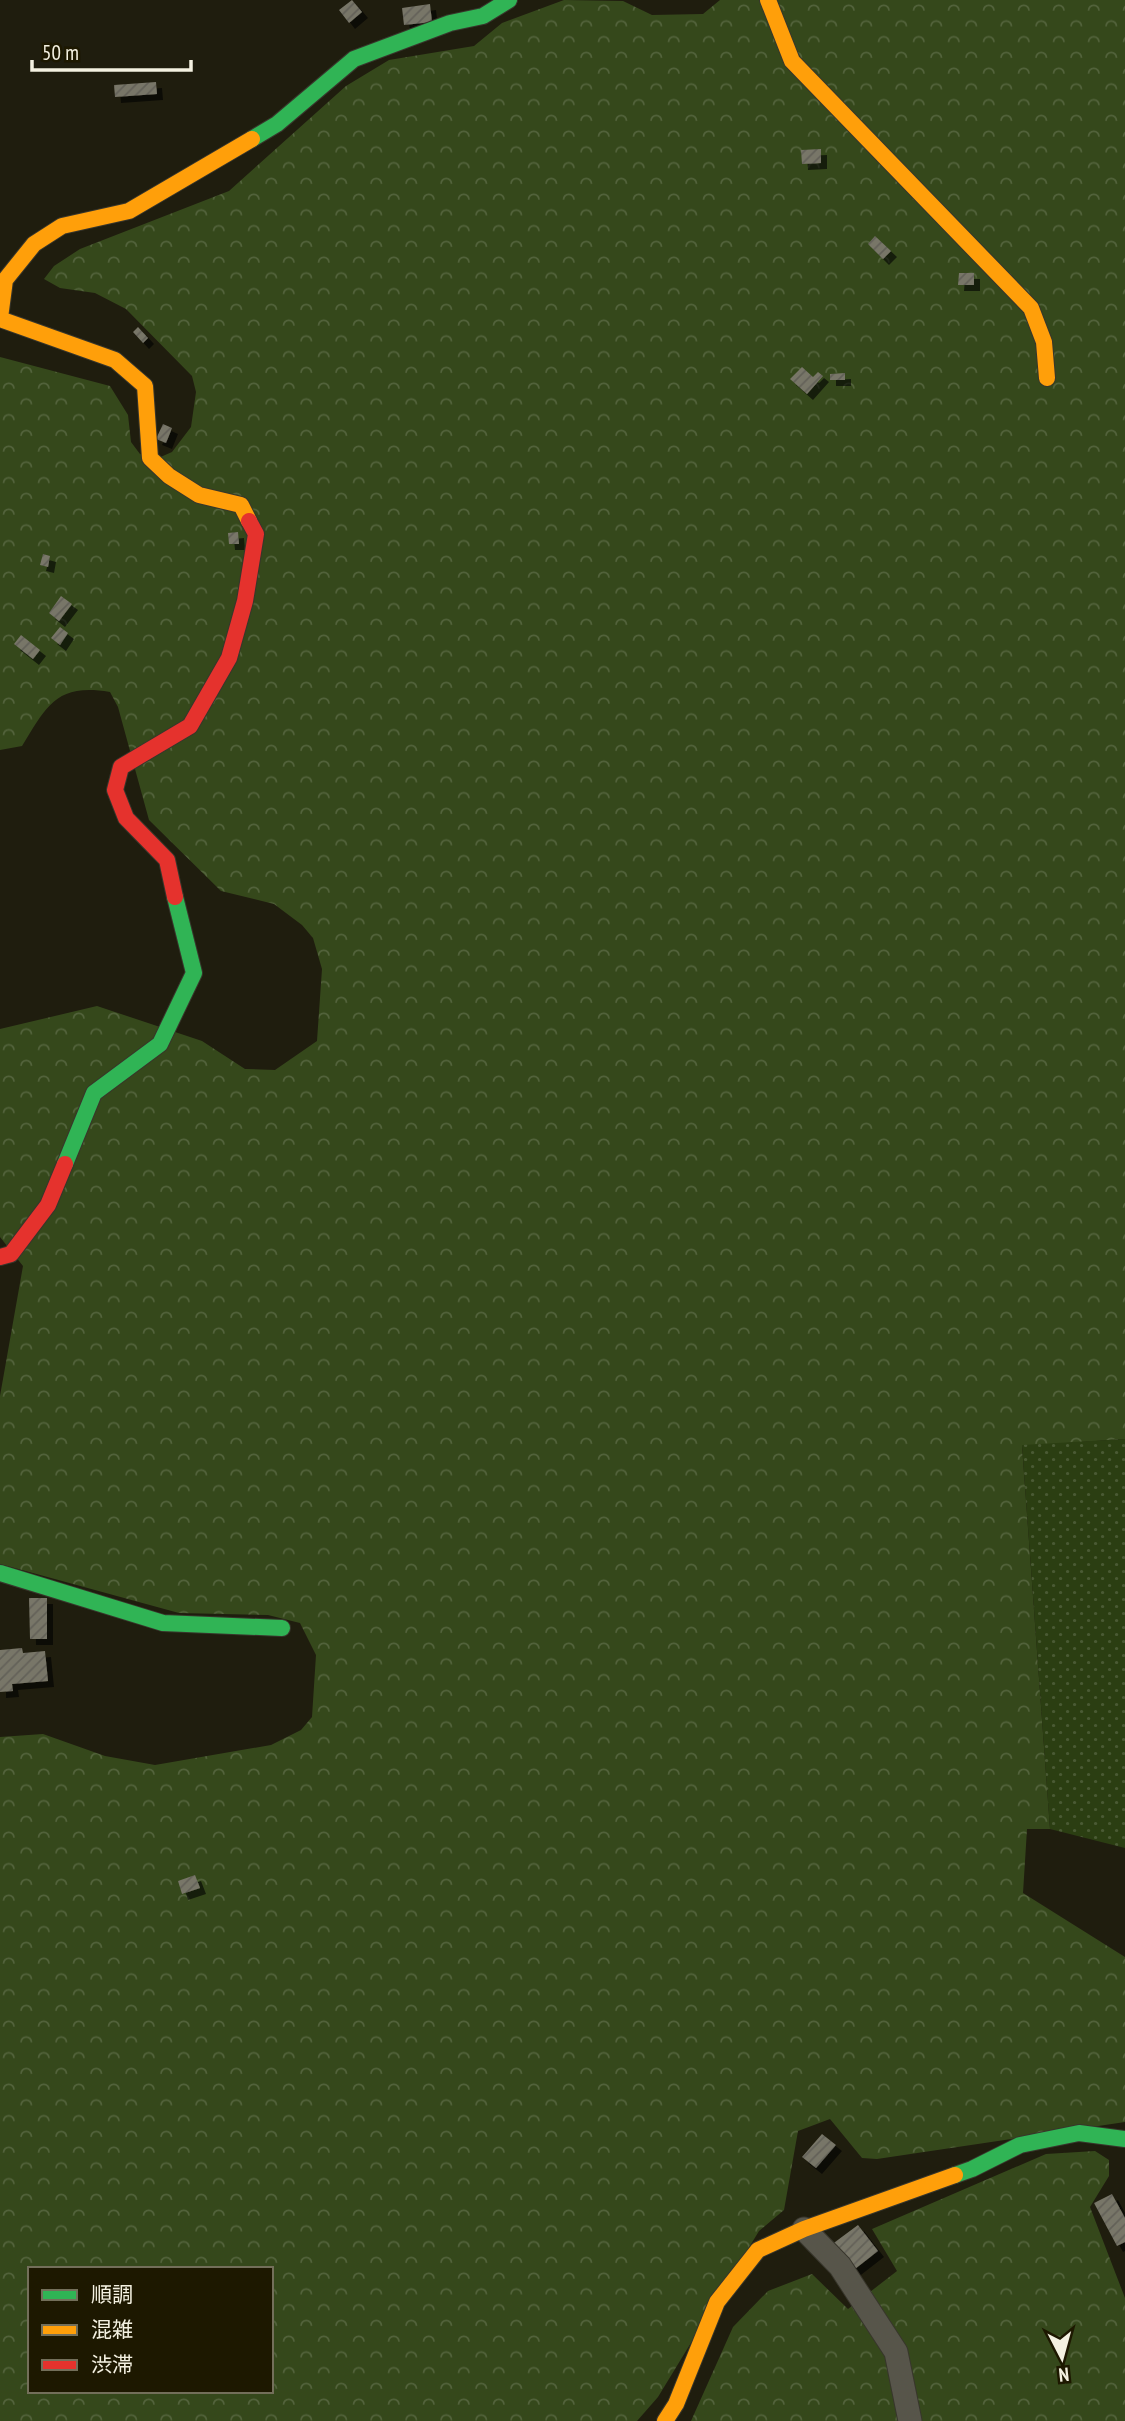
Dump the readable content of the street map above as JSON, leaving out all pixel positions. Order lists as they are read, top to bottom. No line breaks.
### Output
{"legend":["順調","混雑","渋滞"],"scale_bar":"50 m","north":"bottom"}
